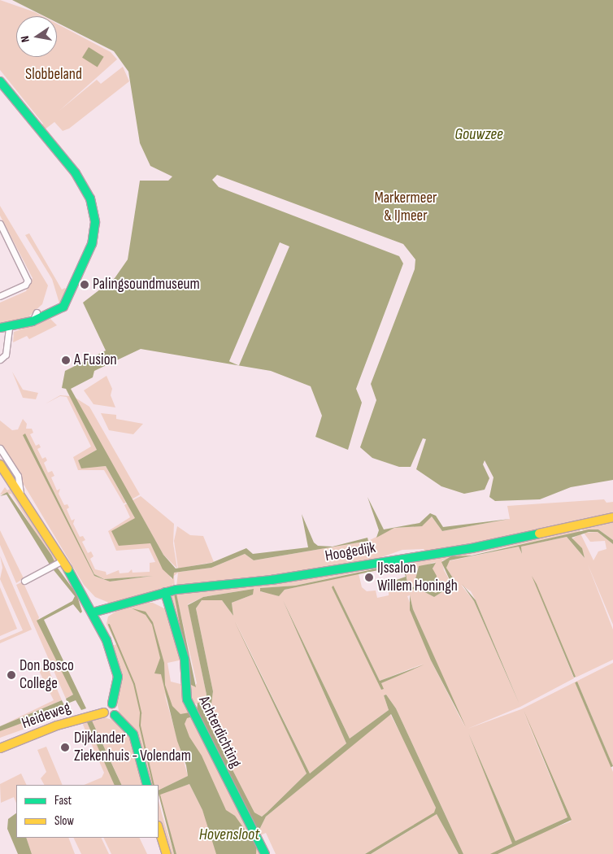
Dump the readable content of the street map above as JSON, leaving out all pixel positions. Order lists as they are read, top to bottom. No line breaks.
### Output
{"streets":{"street":["Hoogedijk","Heideweg","Achterdichting"]},"crossings":[["Hoogedijk","Achterdichting"]],"water":["Gouwzee","Hovensloot"],"parks":["Slobbeland","Markermeer & IJmeer"],"places":["Palingsoundmuseum","A Fusion","IJssalon Willem Honingh","Don Bosco College","Dijklander Ziekenhuis - Volendam"],"legend":["Fast","Slow"],"north":"left"}
